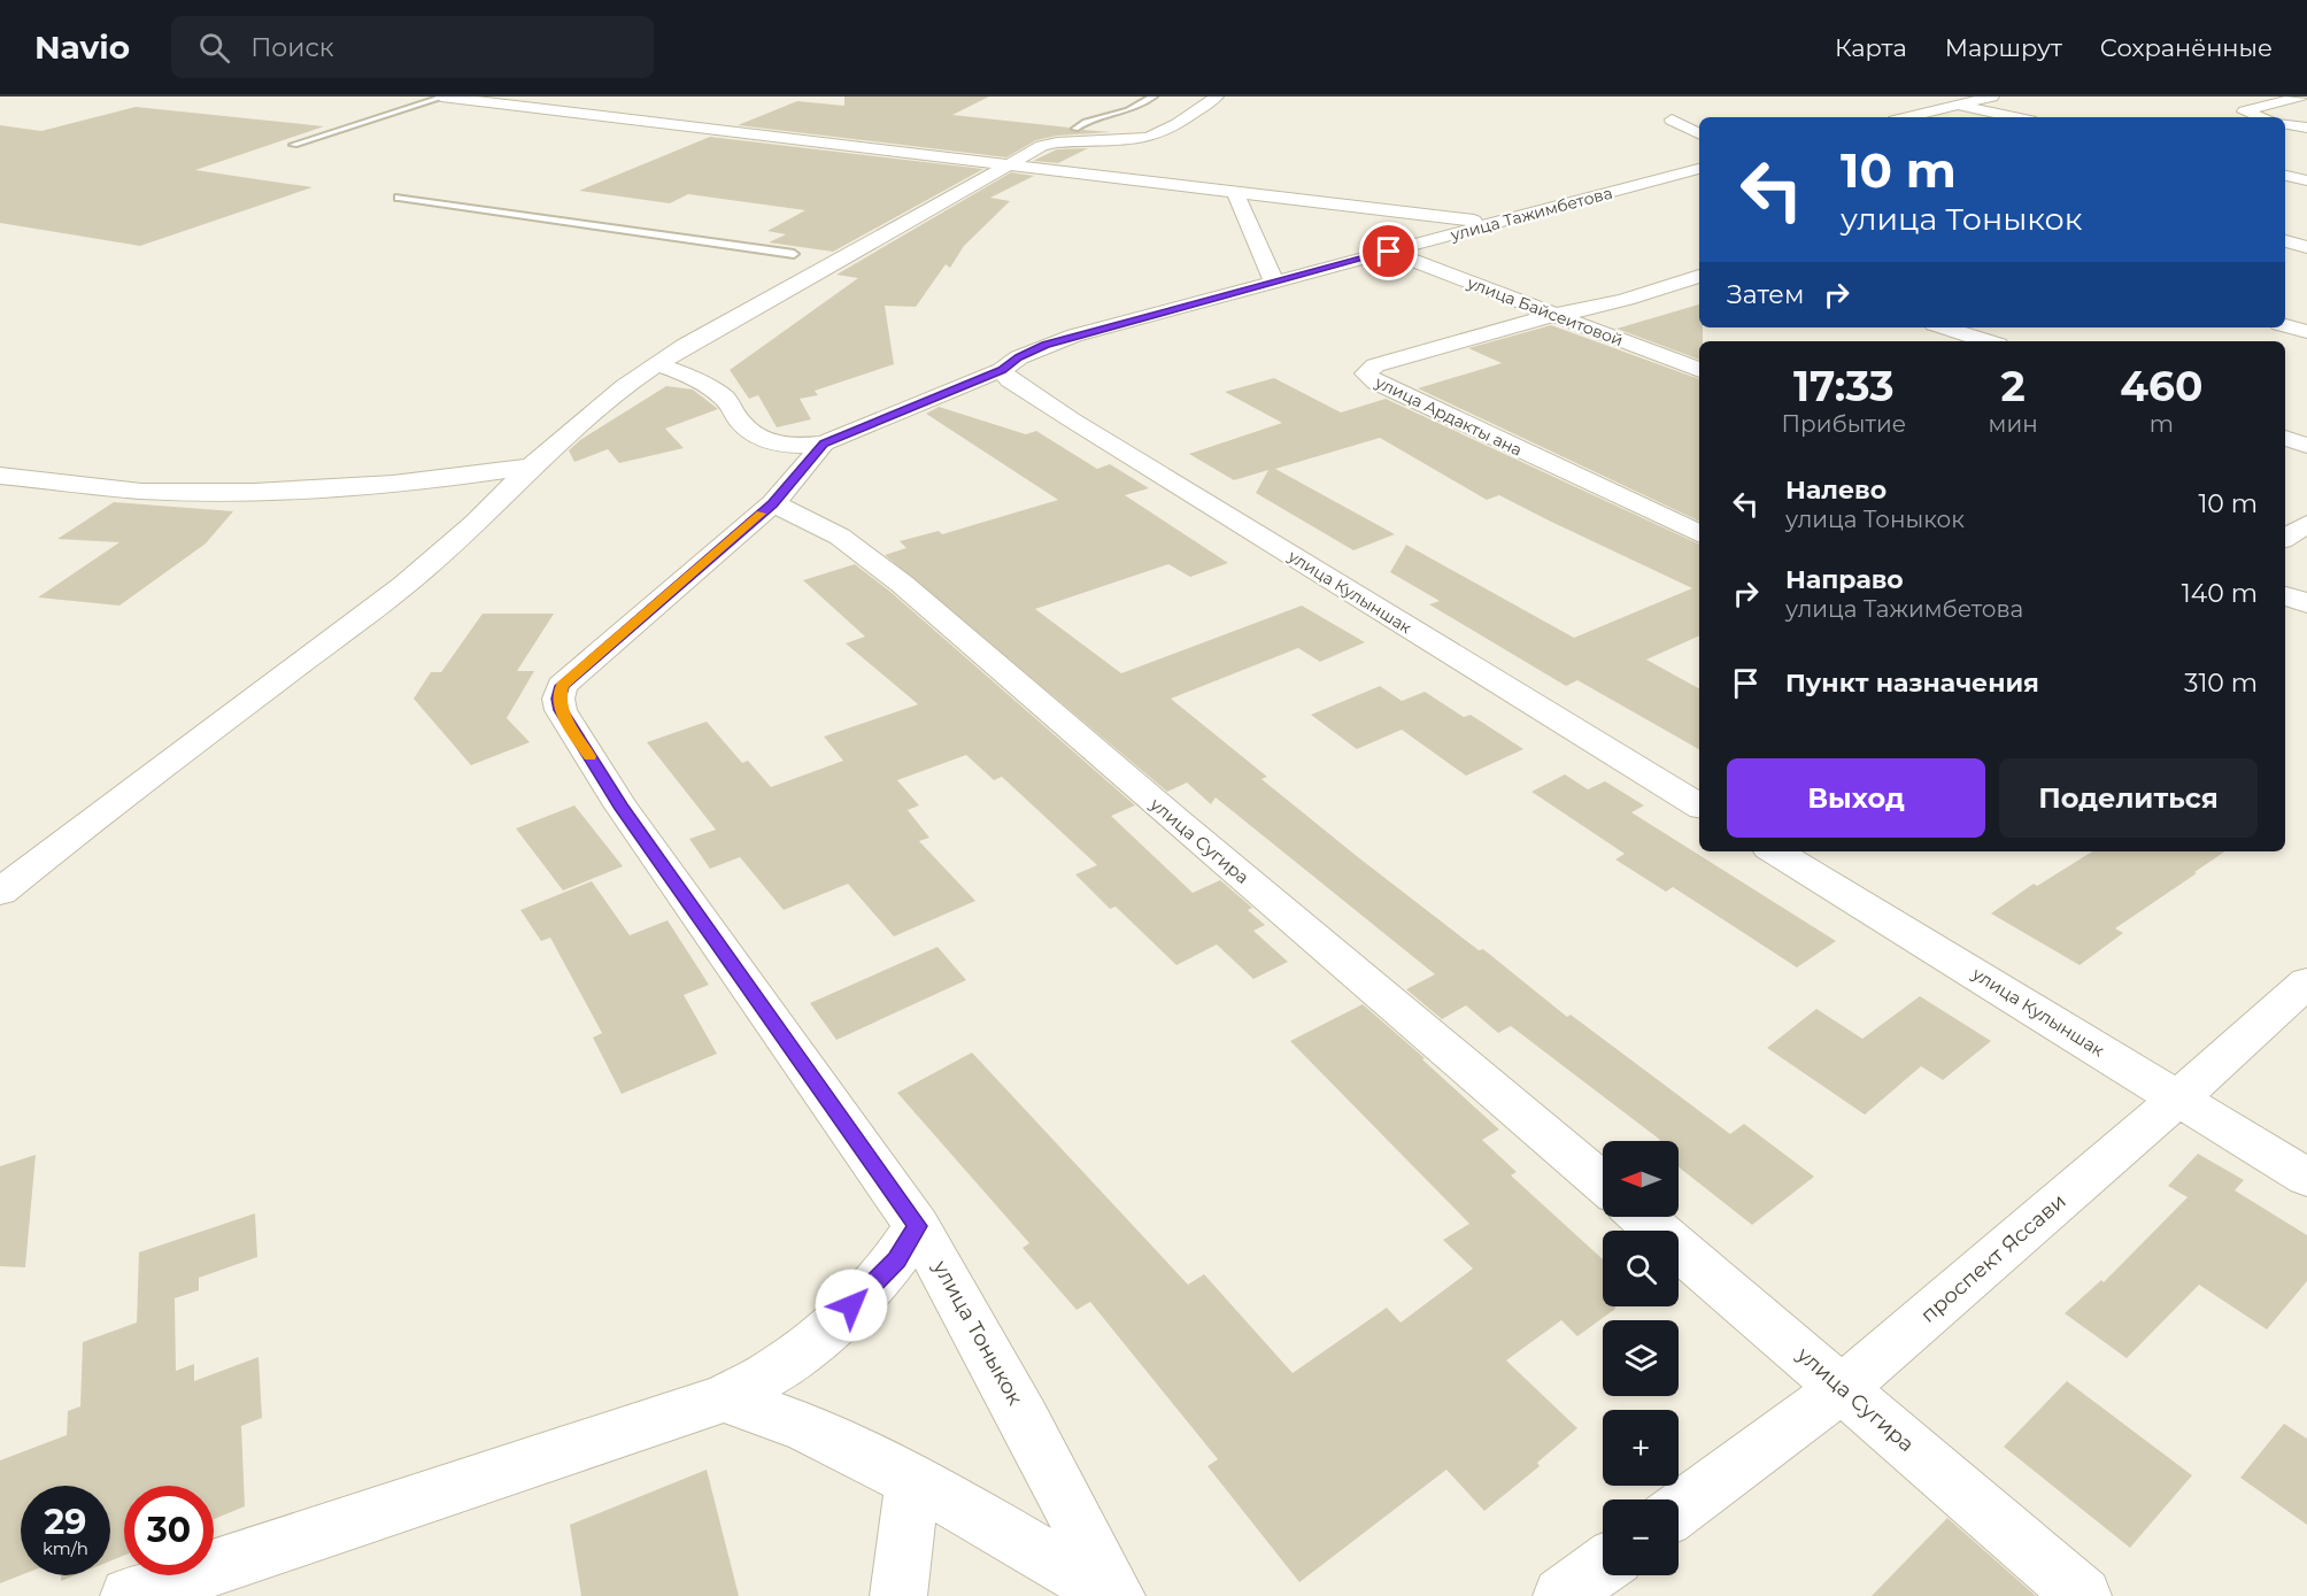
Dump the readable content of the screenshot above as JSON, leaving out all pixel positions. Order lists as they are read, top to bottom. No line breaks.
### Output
{"streets":{"street":["улица Тажимбетова","улица Байсеитовой","улица Ардакты ана","улица Кулыншак","улица Сугира","проспект Яссави","улица Тоныкок"]},"crossings":[["улица Тажимбетова","улица Байсеитовой"],["улица Тажимбетова","улица Кулыншак"],["улица Тажимбетова","улица Сугира"],["улица Тажимбетова","улица Тоныкок"],["улица Байсеитовой","улица Ардакты ана"],["улица Кулыншак","проспект Яссави"],["улица Сугира","проспект Яссави"]],"north":"left","page":{"header":"Navio","search":"Поиск","nav":["Карта","Маршрут","Сохранённые"],"turn":["10 m","улица Тоныкок"],"then":"Затем","eta":["17:33","Прибытие","2","мин","460","m"],"list":[{"name":"Налево","note":"улица Тоныкок","value":"10 m"},{"name":"Направо","note":"улица Тажимбетова","value":"140 m"},{"name":"Пункт назначения","value":"310 m"}],"buttons":["Выход","Поделиться"],"map_buttons":["+","−"],"speed":"29 km/h","limit":"30"}}
